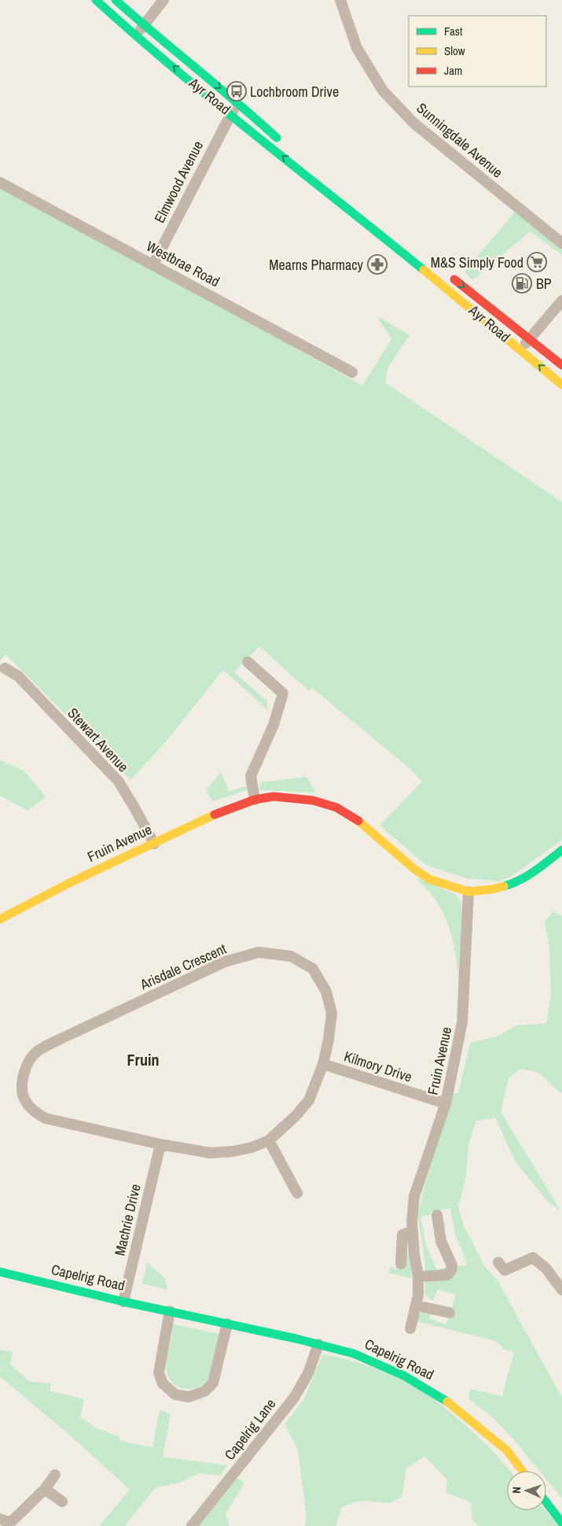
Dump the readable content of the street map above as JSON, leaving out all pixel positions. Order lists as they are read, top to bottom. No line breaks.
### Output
{"streets":{"street":["Ayr Road","Sunningdale Avenue","Elmwood Avenue","Westbrae Road","Stewart Avenue","Fruin Avenue","Arisdale Crescent","Kilmory Drive","Machrie Drive","Capelrig Road","Capelrig Lane"]},"crossings":[["Ayr Road","Elmwood Avenue"],["Elmwood Avenue","Westbrae Road"],["Stewart Avenue","Fruin Avenue"],["Fruin Avenue","Kilmory Drive"],["Arisdale Crescent","Kilmory Drive"],["Arisdale Crescent","Machrie Drive"],["Machrie Drive","Capelrig Road"],["Capelrig Road","Capelrig Lane"]],"districts":["Fruin"],"places":{"bus stop":["Lochbroom Drive"],"supermarket":["M&S Simply Food"],"pharmacy":["Mearns Pharmacy"],"fuel station":["BP"]},"legend":["Fast","Slow","Jam"],"north":"left"}
